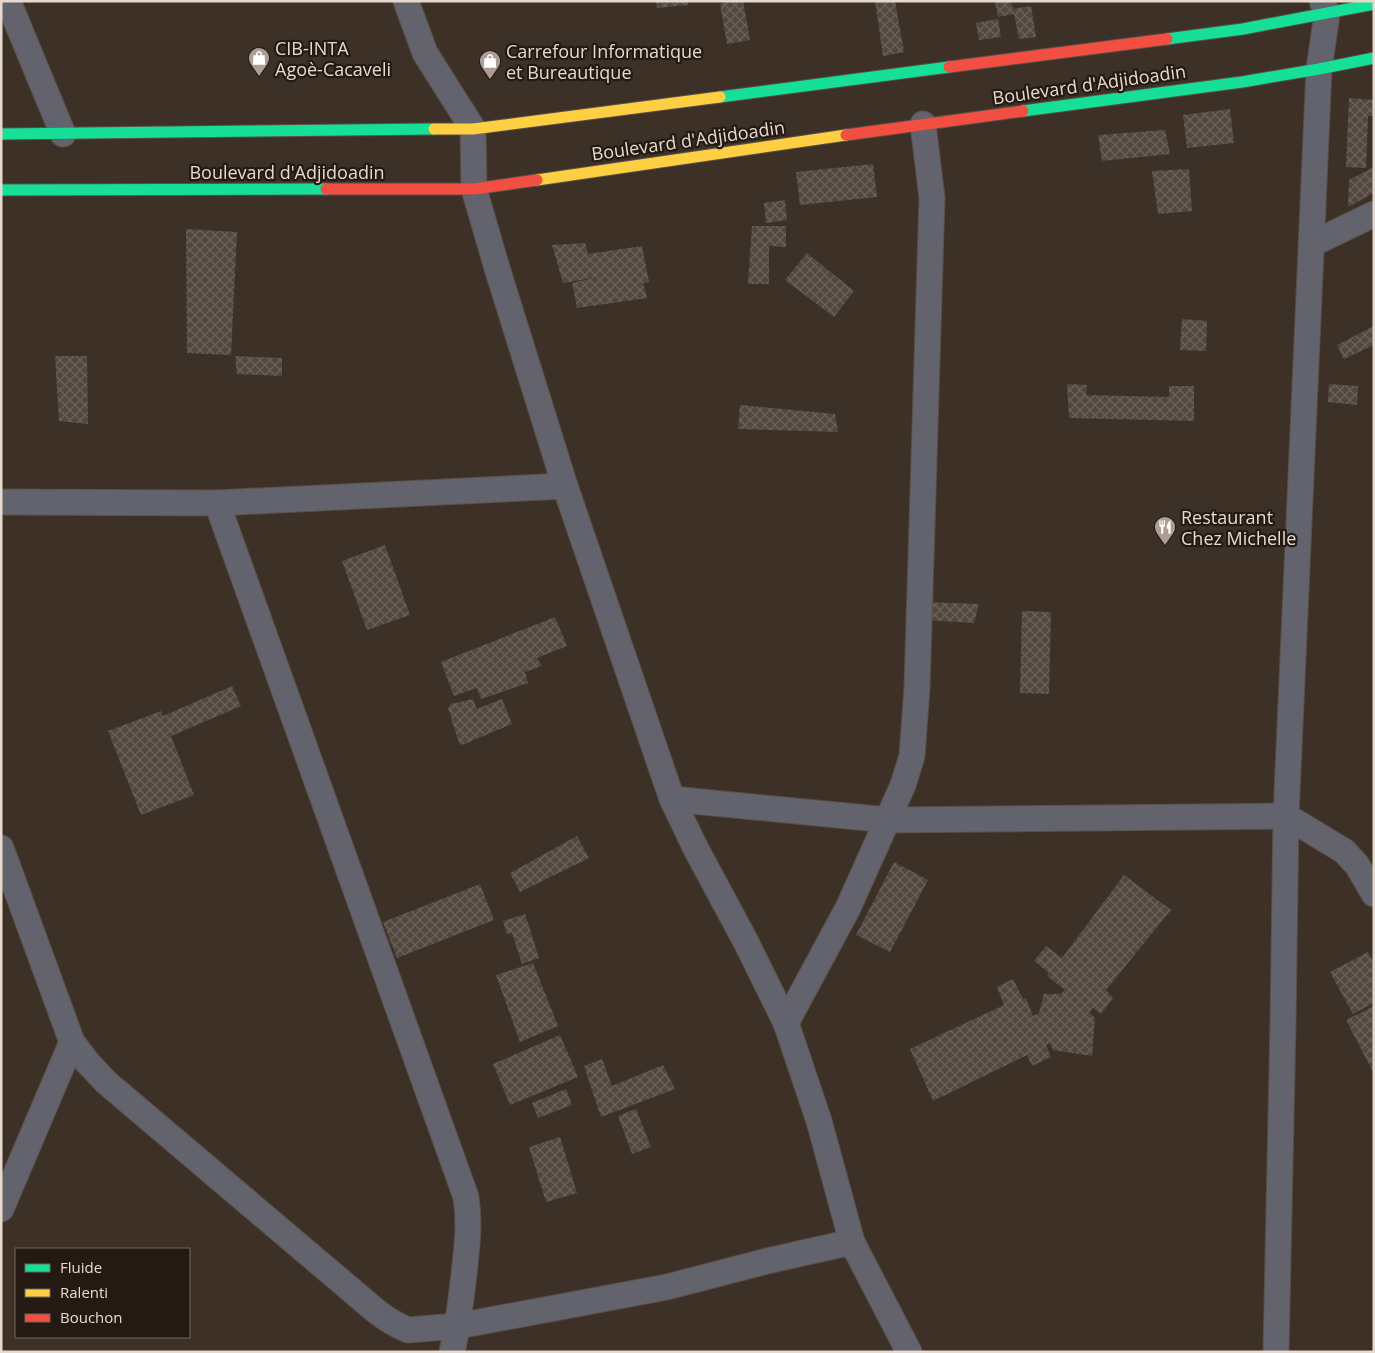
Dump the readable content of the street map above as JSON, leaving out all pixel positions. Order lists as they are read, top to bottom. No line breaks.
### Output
{"streets":{"main road":["Boulevard d'Adjidoadin"]},"places":{"shop":["CIB-INTA Agoè-Cacaveli","Carrefour Informatique et Bureautique"],"restaurant":["Restaurant Chez Michelle"]},"legend":["Fluide","Ralenti","Bouchon"]}
